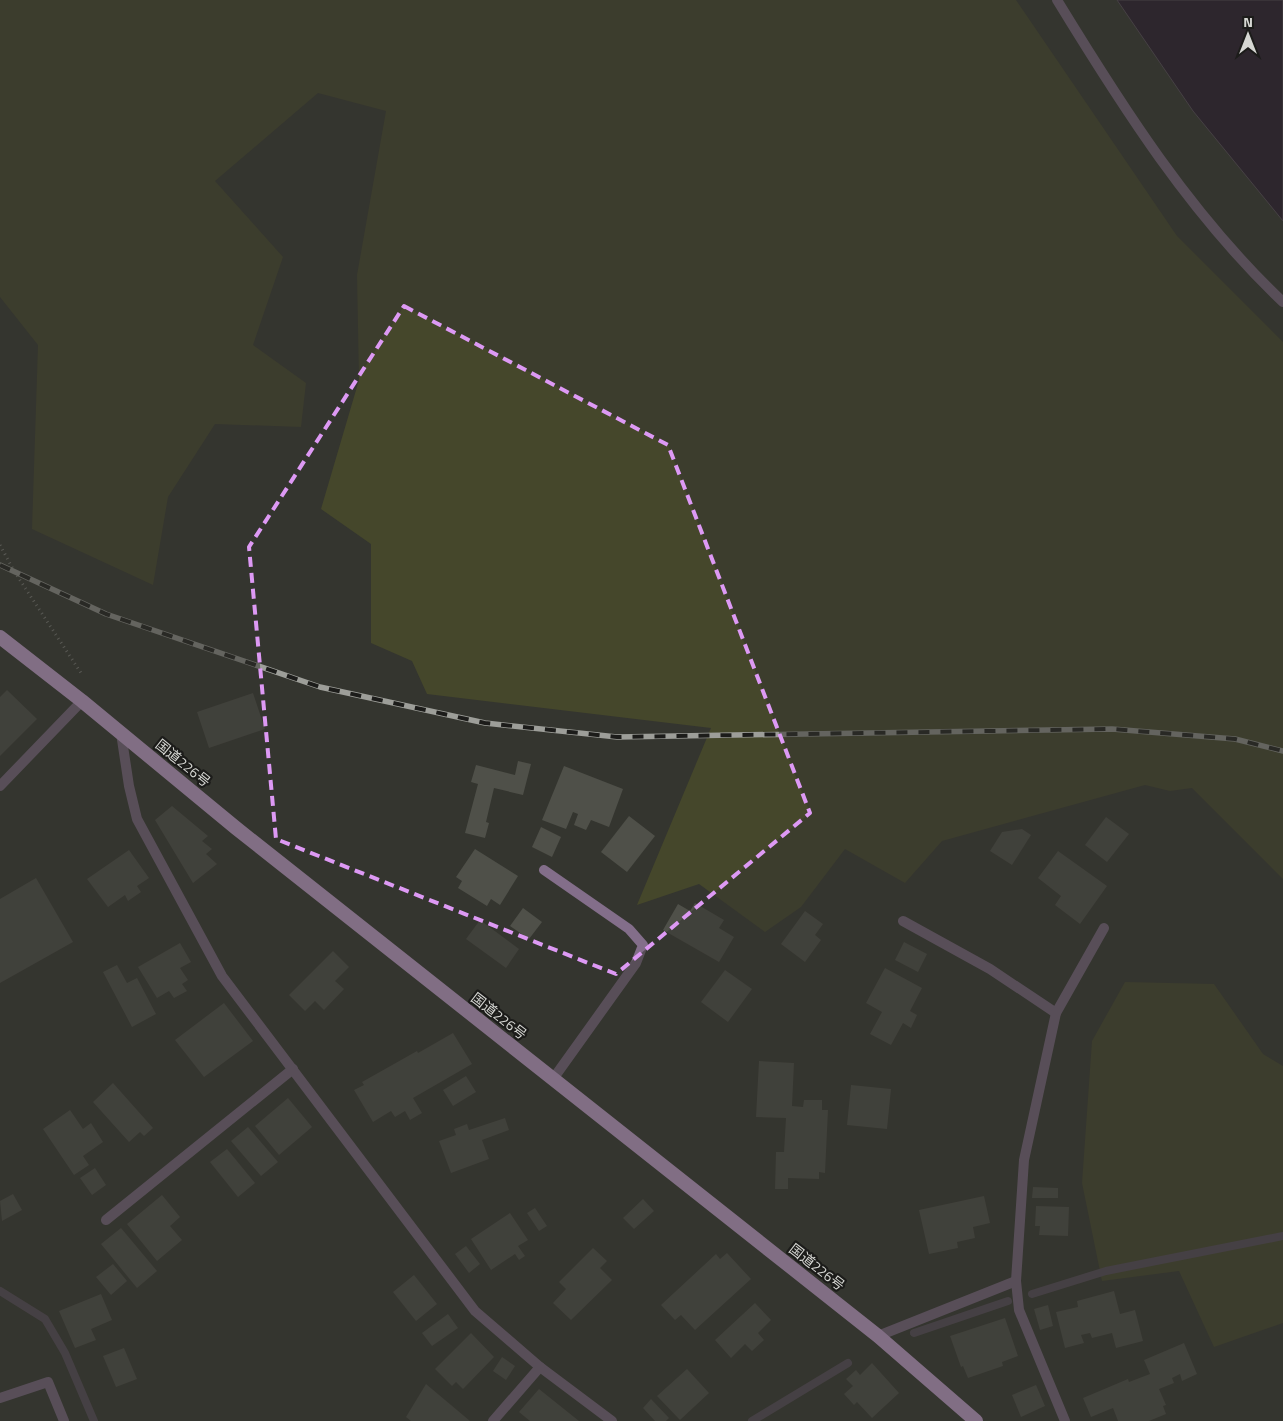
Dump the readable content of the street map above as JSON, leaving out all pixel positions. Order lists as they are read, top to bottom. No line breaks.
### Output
{"streets":{"highway":["国道226号"]},"north":"top"}
